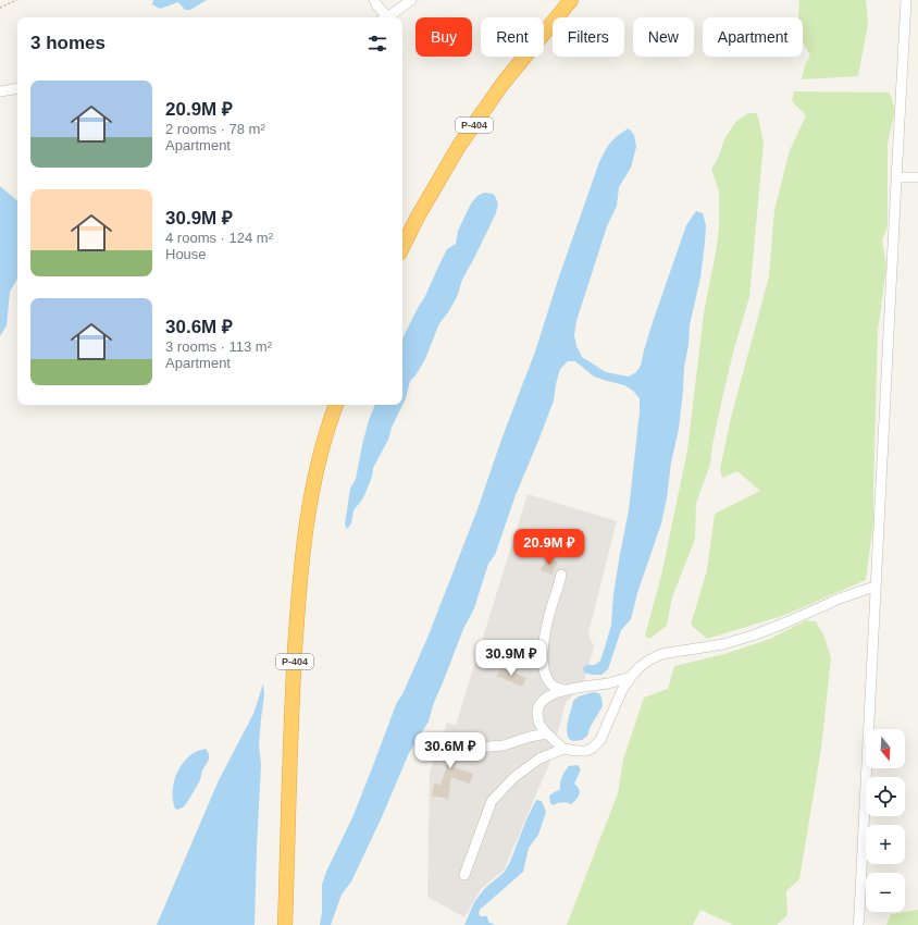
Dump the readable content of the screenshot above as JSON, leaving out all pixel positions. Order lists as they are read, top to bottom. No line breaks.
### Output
{"streets":{"highway":["Р-404"]},"north":"bottom","page":{"chip":["Buy","Rent","Filters","New","Apartment"],"heading":"3 homes","list":[{"name":"20.9M ₽","note":"2 rooms · 78 m² · Apartment"},{"name":"30.9M ₽","note":"4 rooms · 124 m² · House"},{"name":"30.6M ₽","note":"3 rooms · 113 m² · Apartment"}],"price":["20.9M ₽","30.9M ₽","30.6M ₽"],"map_buttons":["+","−"]}}
